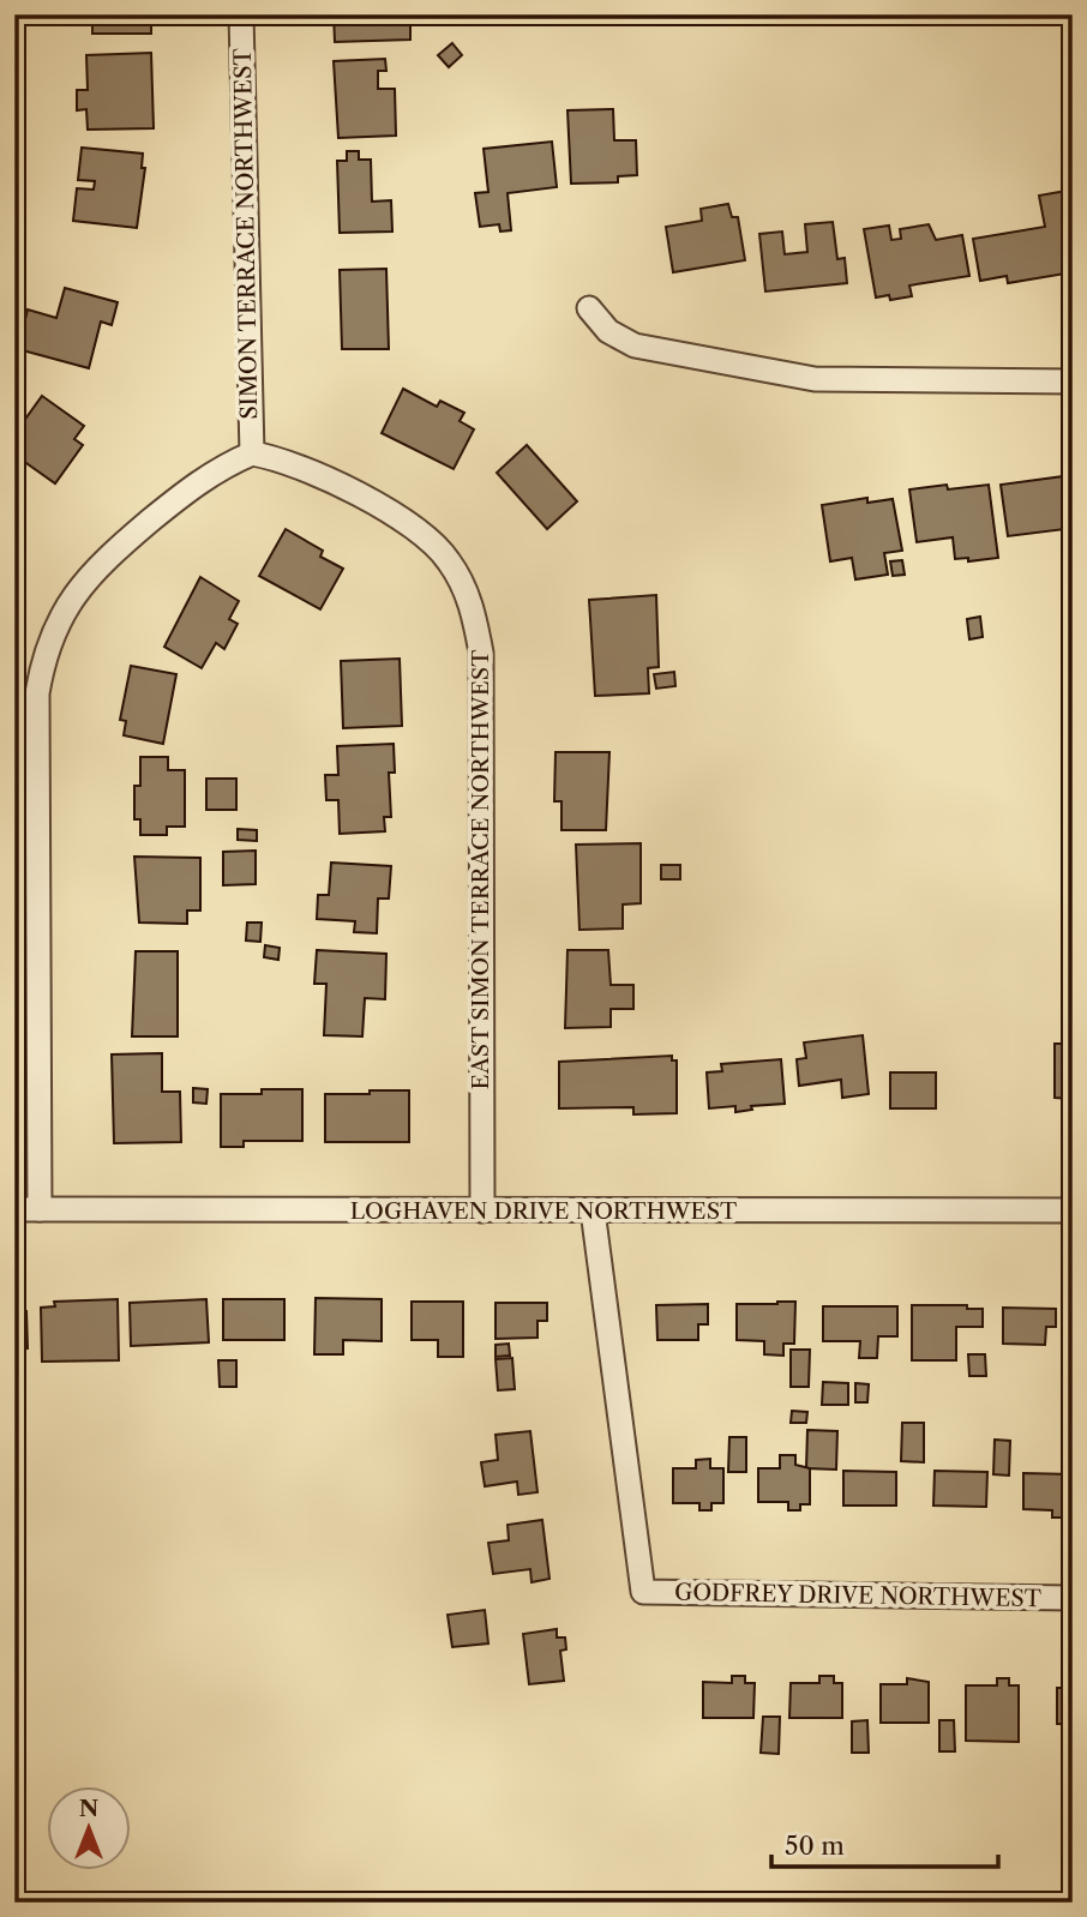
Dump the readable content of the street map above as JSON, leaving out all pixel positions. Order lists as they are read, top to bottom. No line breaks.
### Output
{"streets":{"street":["SIMON TERRACE NORTHWEST","EAST SIMON TERRACE NORTHWEST","LOGHAVEN DRIVE NORTHWEST","GODFREY DRIVE NORTHWEST"]},"crossings":[["SIMON TERRACE NORTHWEST","EAST SIMON TERRACE NORTHWEST"],["EAST SIMON TERRACE NORTHWEST","LOGHAVEN DRIVE NORTHWEST"],["LOGHAVEN DRIVE NORTHWEST","GODFREY DRIVE NORTHWEST"]],"scale_bar":"50 m","north":"top"}
